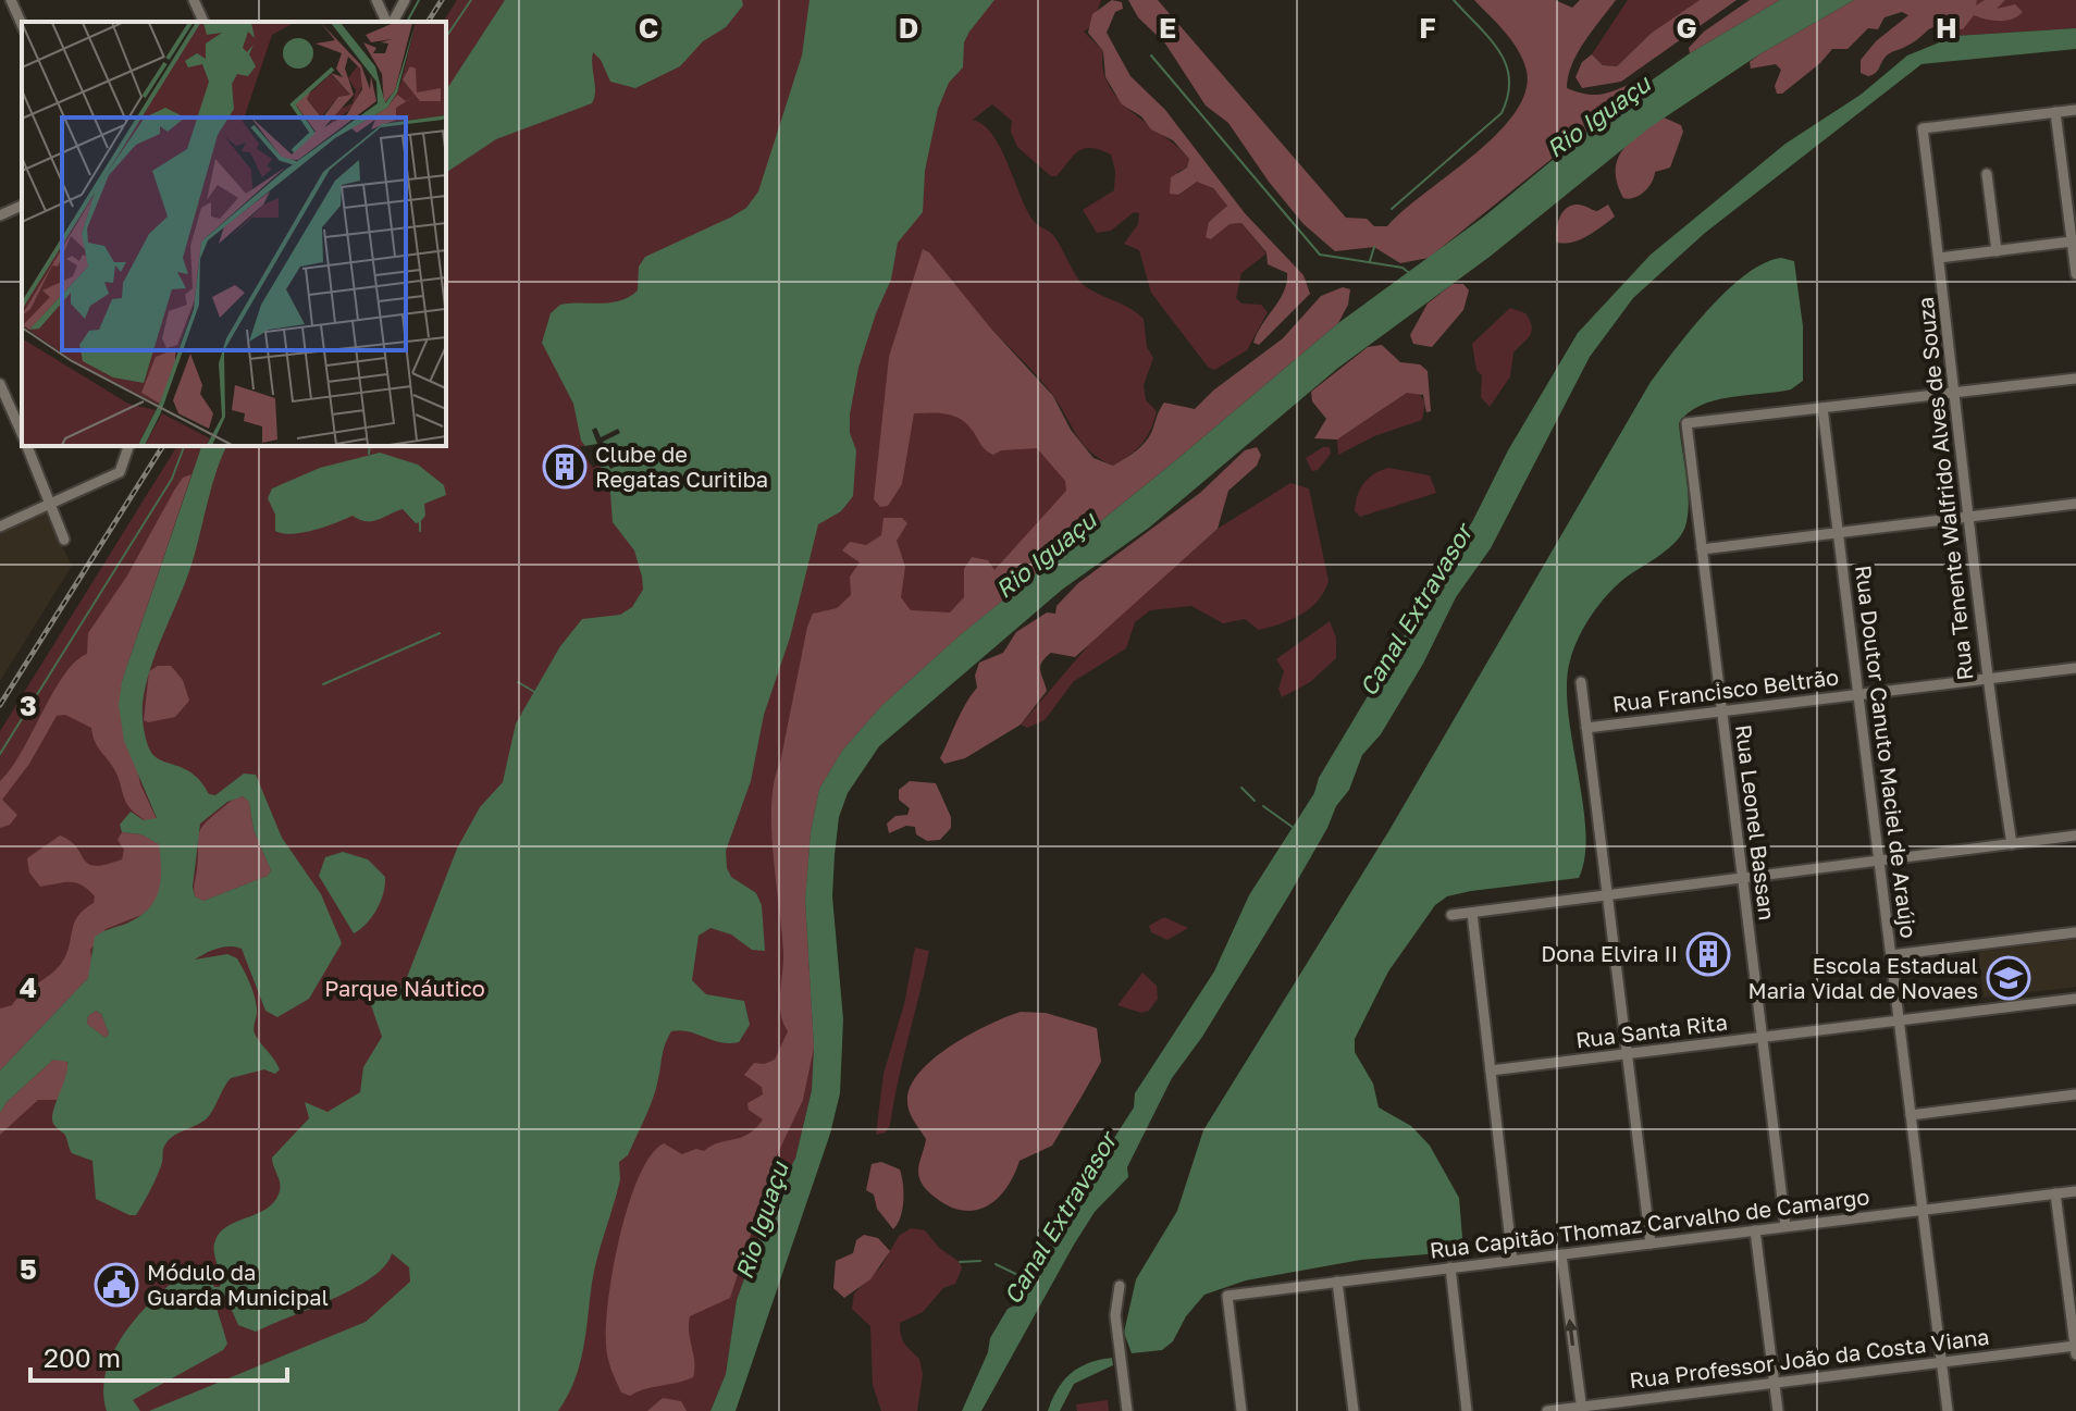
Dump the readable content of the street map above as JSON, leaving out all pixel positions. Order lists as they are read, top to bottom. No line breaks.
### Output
{"streets":{"street":["Rua Tenente Walfrido Alves de Souza","Rua Francisco Beltrão","Rua Doutor Canuto Maciel de Araújo","Rua Leonel Bassan","Rua Santa Rita","Rua Capitão Thomaz Carvalho de Camargo","Rua Professor João da Costa Viana"]},"crossings":[["Rua Tenente Walfrido Alves de Souza","Rua Francisco Beltrão"],["Rua Francisco Beltrão","Rua Doutor Canuto Maciel de Araújo"],["Rua Francisco Beltrão","Rua Leonel Bassan"],["Rua Doutor Canuto Maciel de Araújo","Rua Leonel Bassan"],["Rua Doutor Canuto Maciel de Araújo","Rua Santa Rita"],["Rua Doutor Canuto Maciel de Araújo","Rua Capitão Thomaz Carvalho de Camargo"],["Rua Doutor Canuto Maciel de Araújo","Rua Professor João da Costa Viana"],["Rua Leonel Bassan","Rua Santa Rita"],["Rua Leonel Bassan","Rua Capitão Thomaz Carvalho de Camargo"]],"water":["Rio Iguaçu","Canal Extravasor"],"parks":["Parque Náutico"],"places":{"building":["Clube de Regatas Curitiba","Dona Elvira II"],"school or university":["Escola Estadual Maria Vidal de Novaes"],"public building":["Módulo da Guarda Municipal"]},"scale_bar":"200 m","grid":{"columns":["C","D","E","F","G","H"],"rows":["3","4","5"]}}
